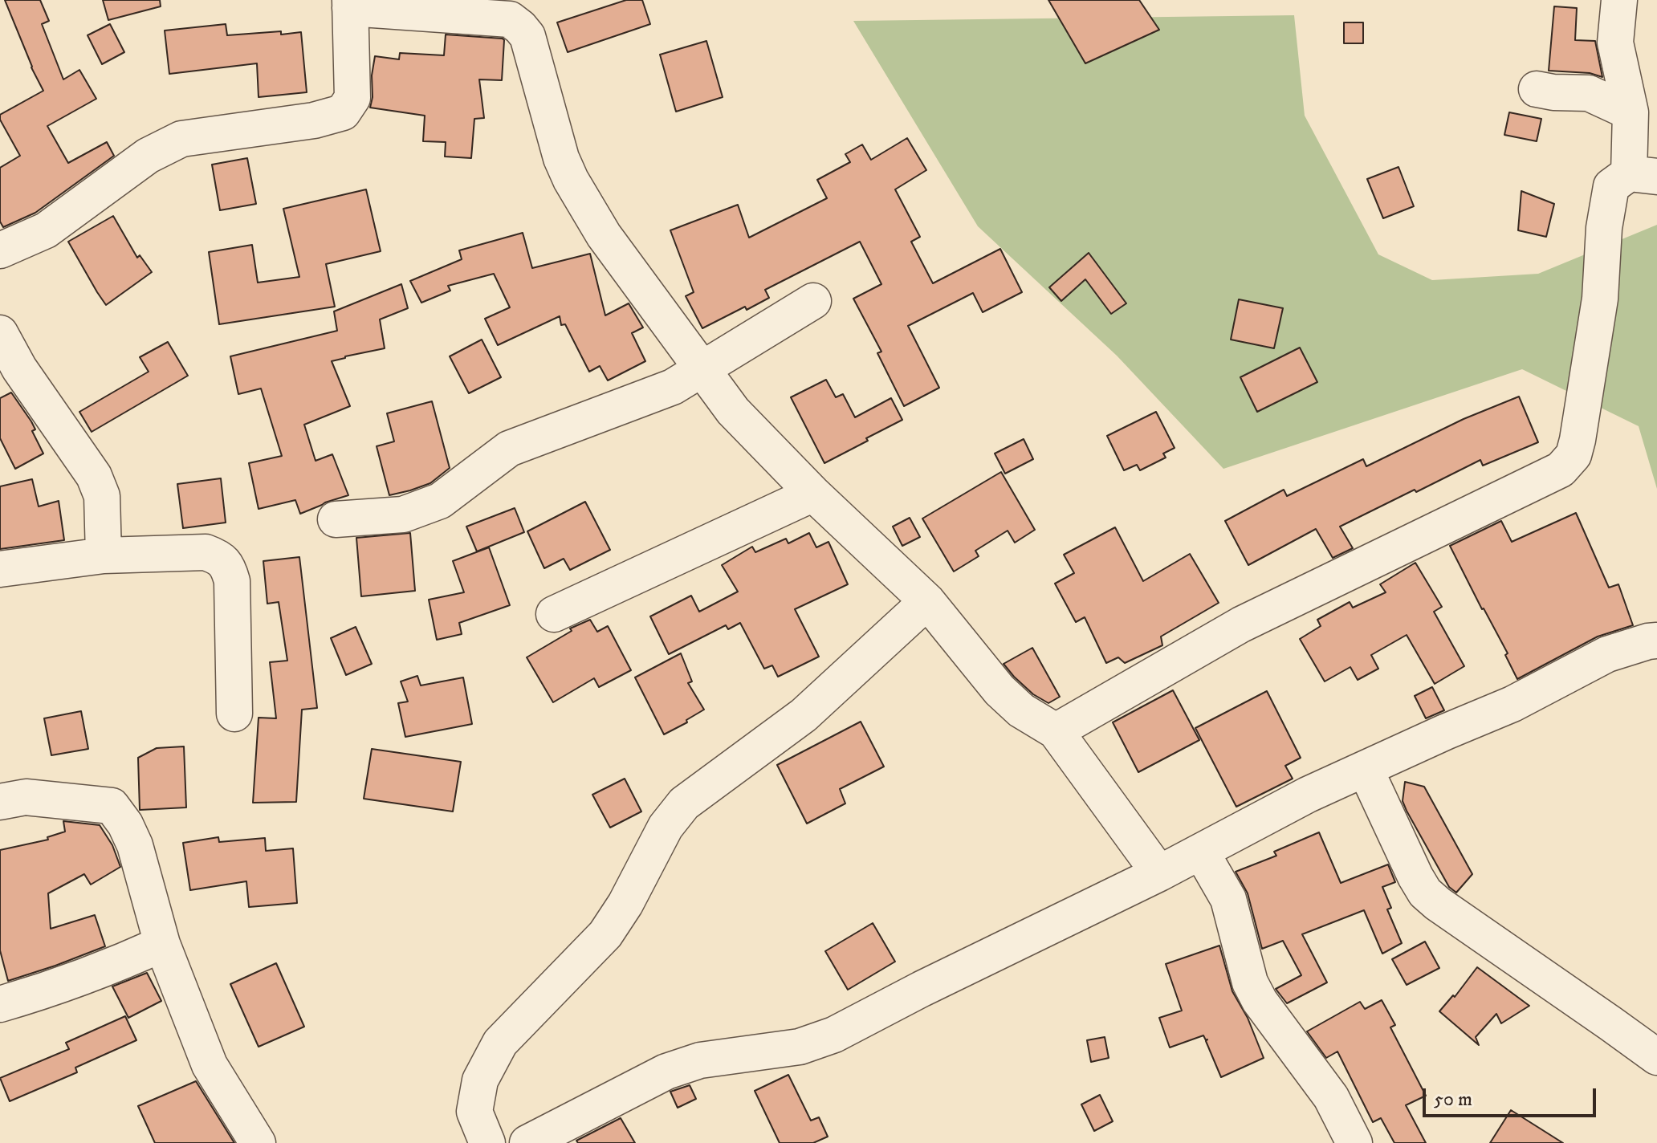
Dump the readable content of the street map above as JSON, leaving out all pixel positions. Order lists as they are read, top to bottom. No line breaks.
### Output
{"scale_bar":"50 m"}
